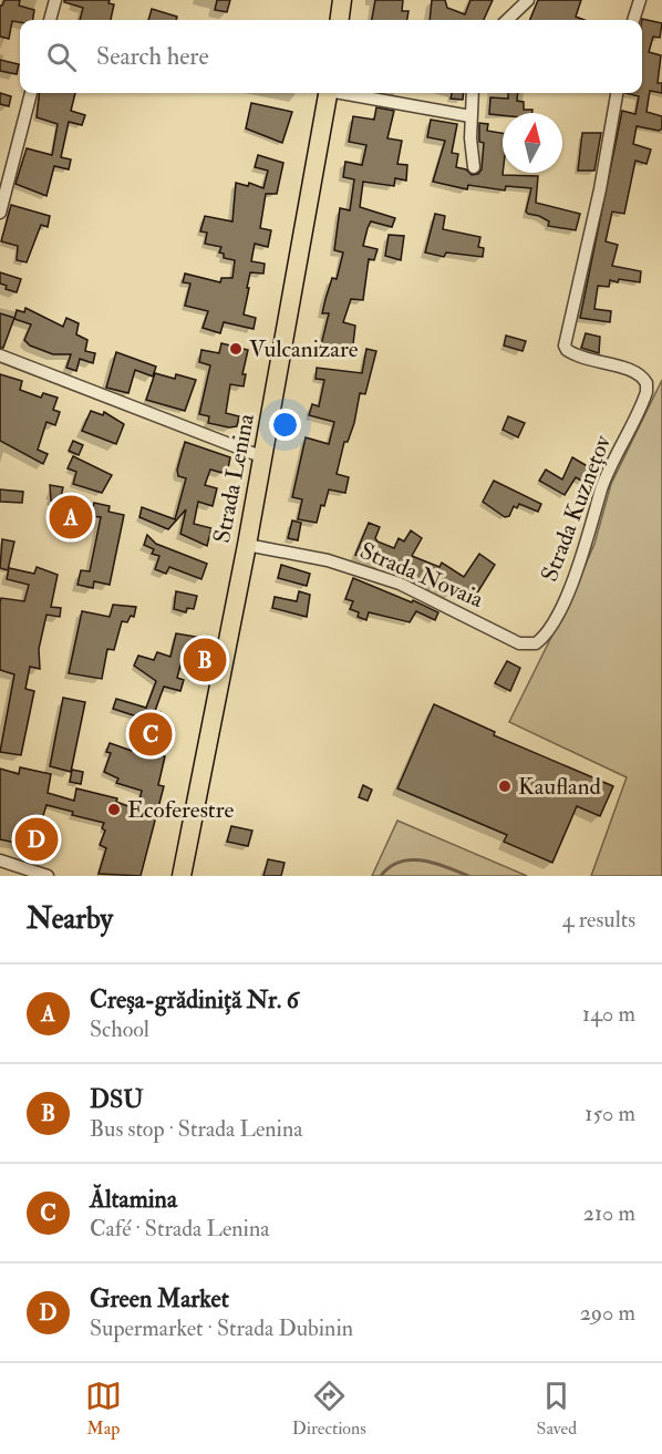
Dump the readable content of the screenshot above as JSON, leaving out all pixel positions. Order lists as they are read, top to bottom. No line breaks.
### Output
{"streets":{"main road":["Strada Lenina"],"street":["Strada Kuznețov","Strada Novaia"]},"crossings":[["Strada Lenina","Strada Novaia"],["Strada Kuznețov","Strada Novaia"]],"places":["Vulcanizare","Kaufland","Ecoferestre"],"north":"top","page":{"search":"Search here","pins":["A","B","C","D"],"heading":["Nearby","4 results"],"list":[{"mark":"A","name":"Creșa-grădiniță Nr. 6","note":"School","value":"140 m"},{"mark":"B","name":"DSU","note":"Bus stop · Strada Lenina","value":"150 m"},{"mark":"C","name":"Ăltamina","note":"Café · Strada Lenina","value":"210 m"},{"mark":"D","name":"Green Market","note":"Supermarket · Strada Dubinin","value":"290 m"}],"nav":["Map","Directions","Saved"]}}
